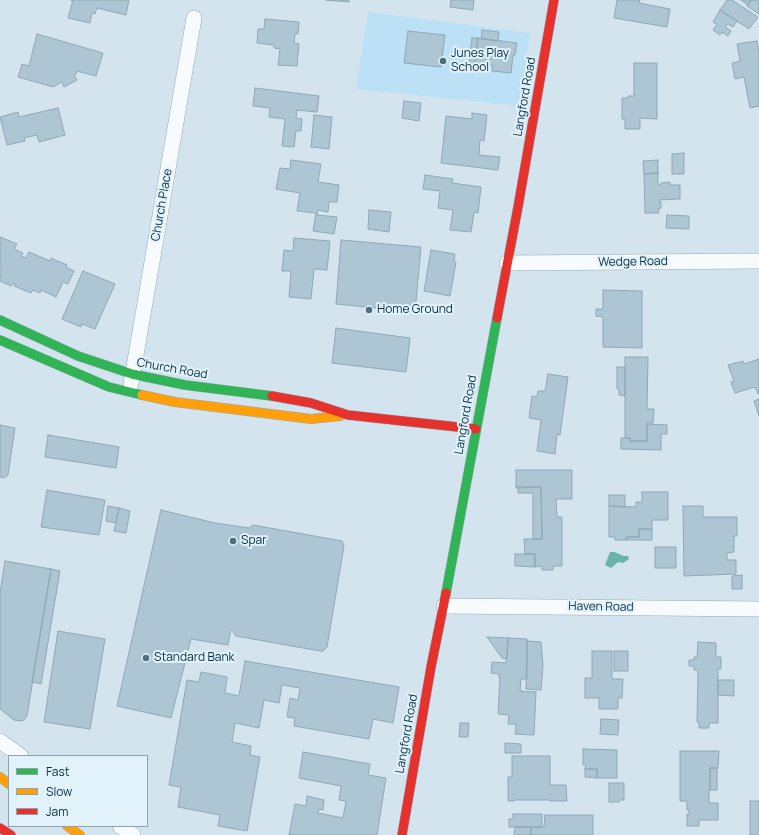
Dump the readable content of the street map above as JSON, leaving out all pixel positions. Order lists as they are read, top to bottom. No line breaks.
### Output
{"streets":{"main road":["Langford Road","Church Road"],"street":["Church Place","Wedge Road","Haven Road"]},"crossings":[["Langford Road","Wedge Road"],["Langford Road","Church Road"],["Langford Road","Haven Road"],["Church Place","Church Road"]],"places":["Junes Play School","Home Ground","Spar","Standard Bank"],"legend":["Fast","Slow","Jam"]}
